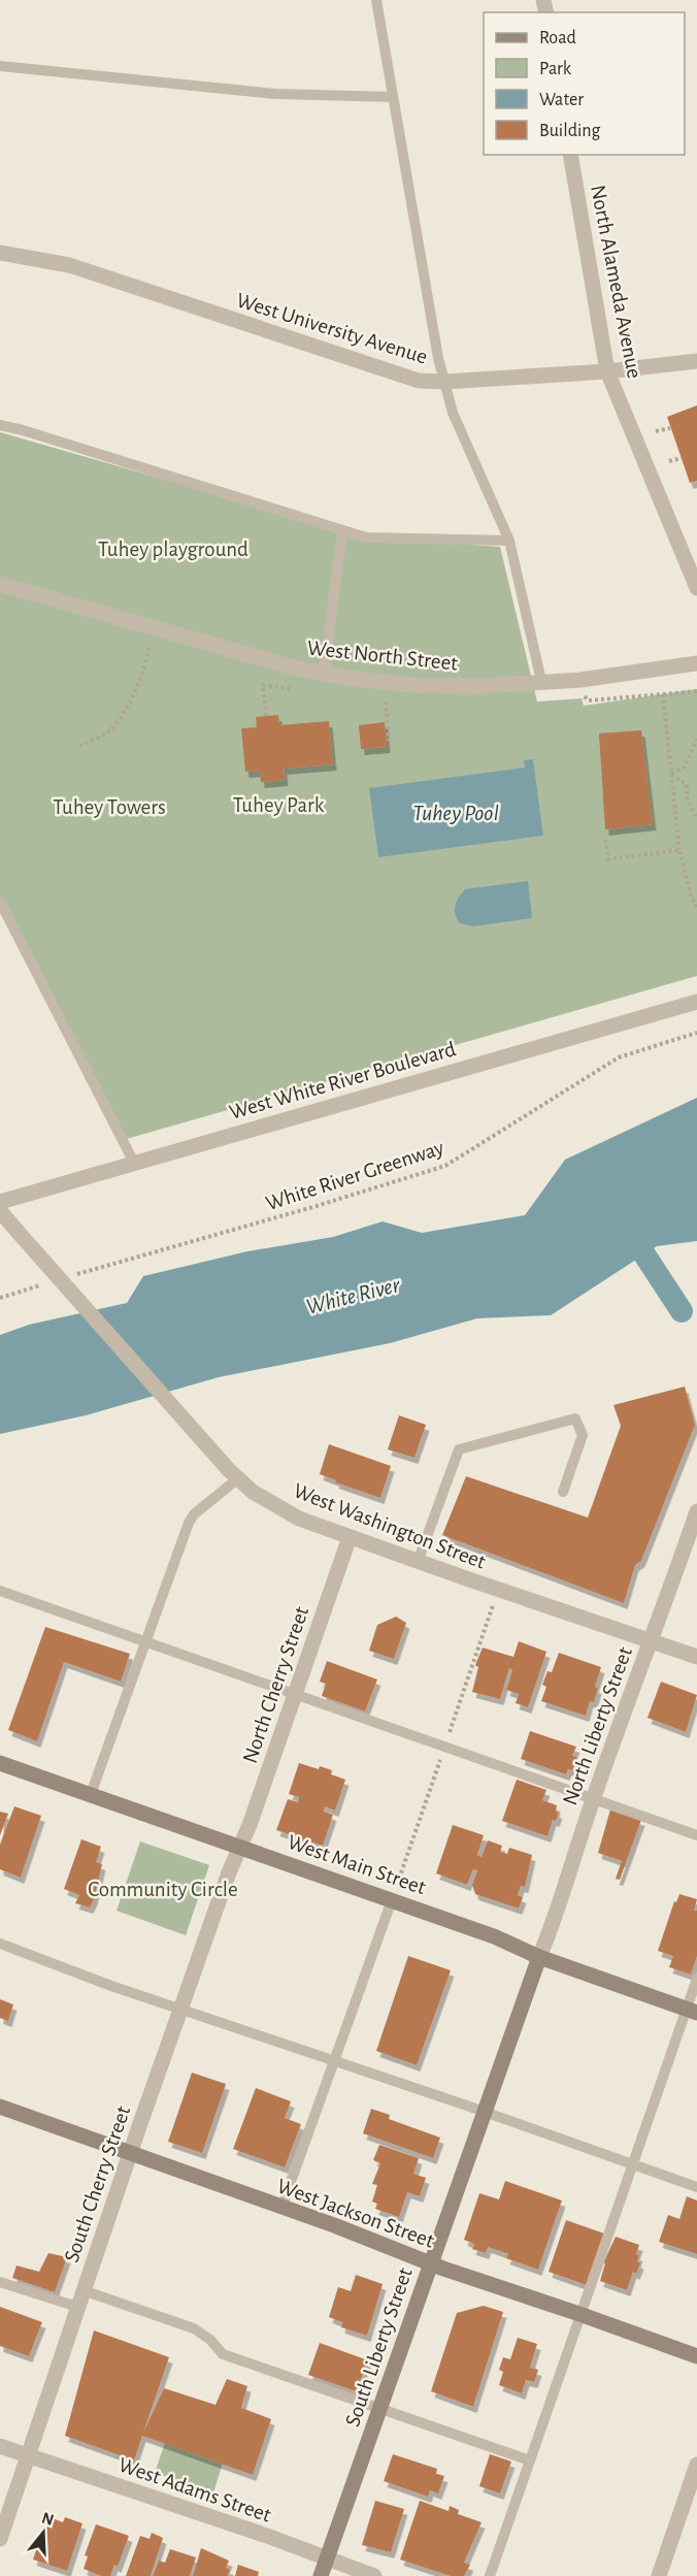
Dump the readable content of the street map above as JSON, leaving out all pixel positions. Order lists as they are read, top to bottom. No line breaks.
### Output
{"streets":{"main road":["West Main Street","West Jackson Street","South Liberty Street"],"street":["North Alameda Avenue","West University Avenue","West North Street","West White River Boulevard","West Washington Street","North Cherry Street","North Liberty Street","South Cherry Street","West Adams Street"],"path":["White River Greenway"]},"crossings":[["North Alameda Avenue","West University Avenue"],["West Washington Street","North Cherry Street"],["West Washington Street","North Liberty Street"],["North Cherry Street","West Main Street"],["North Cherry Street","South Cherry Street"],["North Liberty Street","West Main Street"],["North Liberty Street","South Liberty Street"],["West Main Street","South Cherry Street"],["West Main Street","South Liberty Street"],["South Cherry Street","West Jackson Street"],["South Cherry Street","West Adams Street"],["West Jackson Street","South Liberty Street"],["South Liberty Street","West Adams Street"]],"water":["Tuhey Pool","White River"],"parks":["Tuhey playground","Tuhey Park","Tuhey Towers","Community Circle"],"legend":["Road","Park","Water","Building"],"north":"top"}
